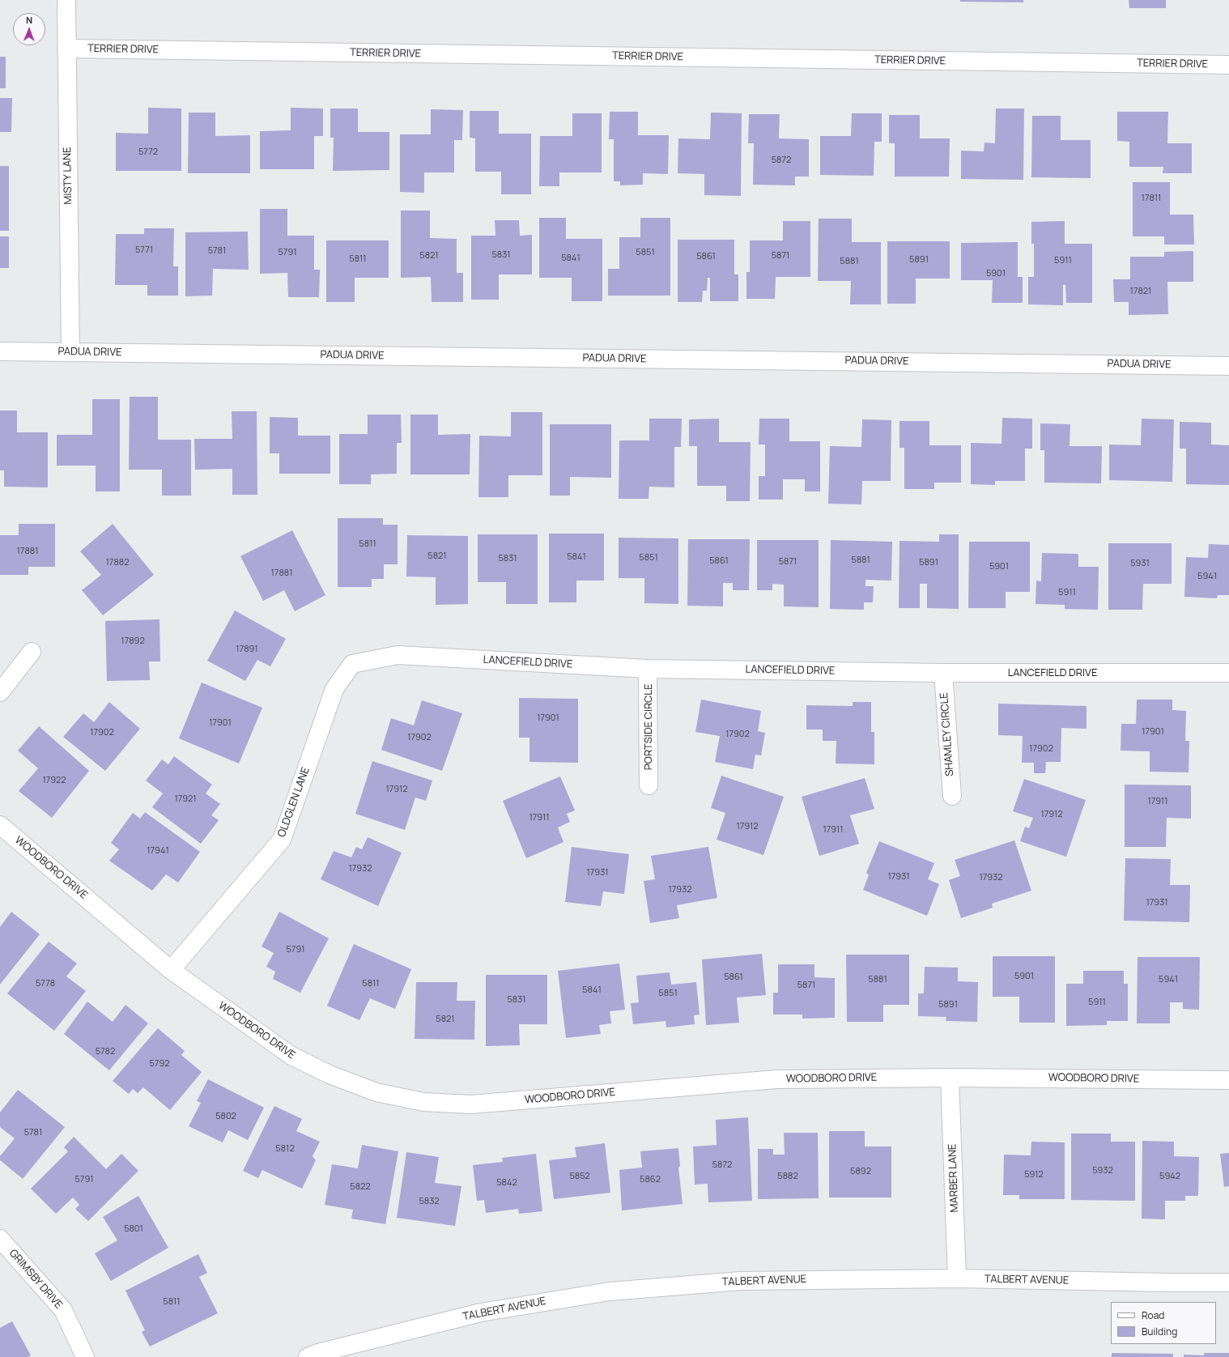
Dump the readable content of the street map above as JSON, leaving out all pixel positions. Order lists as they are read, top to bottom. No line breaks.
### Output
{"streets":{"street":["TERRIER DRIVE","MISTY LANE","PADUA DRIVE","LANCEFIELD DRIVE","PORTSIDE CIRCLE","SHAMLEY CIRCLE","OLDGLEN LANE","WOODBORO DRIVE","MARBER LANE","GRIMSBY DRIVE","TALBERT AVENUE"]},"crossings":[["TERRIER DRIVE","MISTY LANE"],["MISTY LANE","PADUA DRIVE"],["LANCEFIELD DRIVE","PORTSIDE CIRCLE"],["LANCEFIELD DRIVE","SHAMLEY CIRCLE"],["LANCEFIELD DRIVE","OLDGLEN LANE"],["OLDGLEN LANE","WOODBORO DRIVE"],["WOODBORO DRIVE","MARBER LANE"],["MARBER LANE","TALBERT AVENUE"]],"house_numbers":["5772","5872","17811","5771","5781","5791","5851","5831","5821","5871","5861","5841","5811","5891","5911","5881","5901","17821","5811","17881","5821","5841","5851","5831","5881","5861","5871","17882","5891","5931","5901","17881","5941","5911","17892","17891","17901","17901","17901","17902","17902","17902","17902","17922","17912","17921","17911","17912","17911","17912","17911","17941","17932","17931","17931","17932","17932","17931","5791","5901","5861","5881","5941","5778","5811","5871","5841","5851","5831","5911","5891","5821","5782","5792","5802","5781","5812","5872","5932","5892","5912","5852","5882","5942","5791","5862","5842","5822","5832","5801","5811"],"legend":["Road","Building"],"north":"top"}
